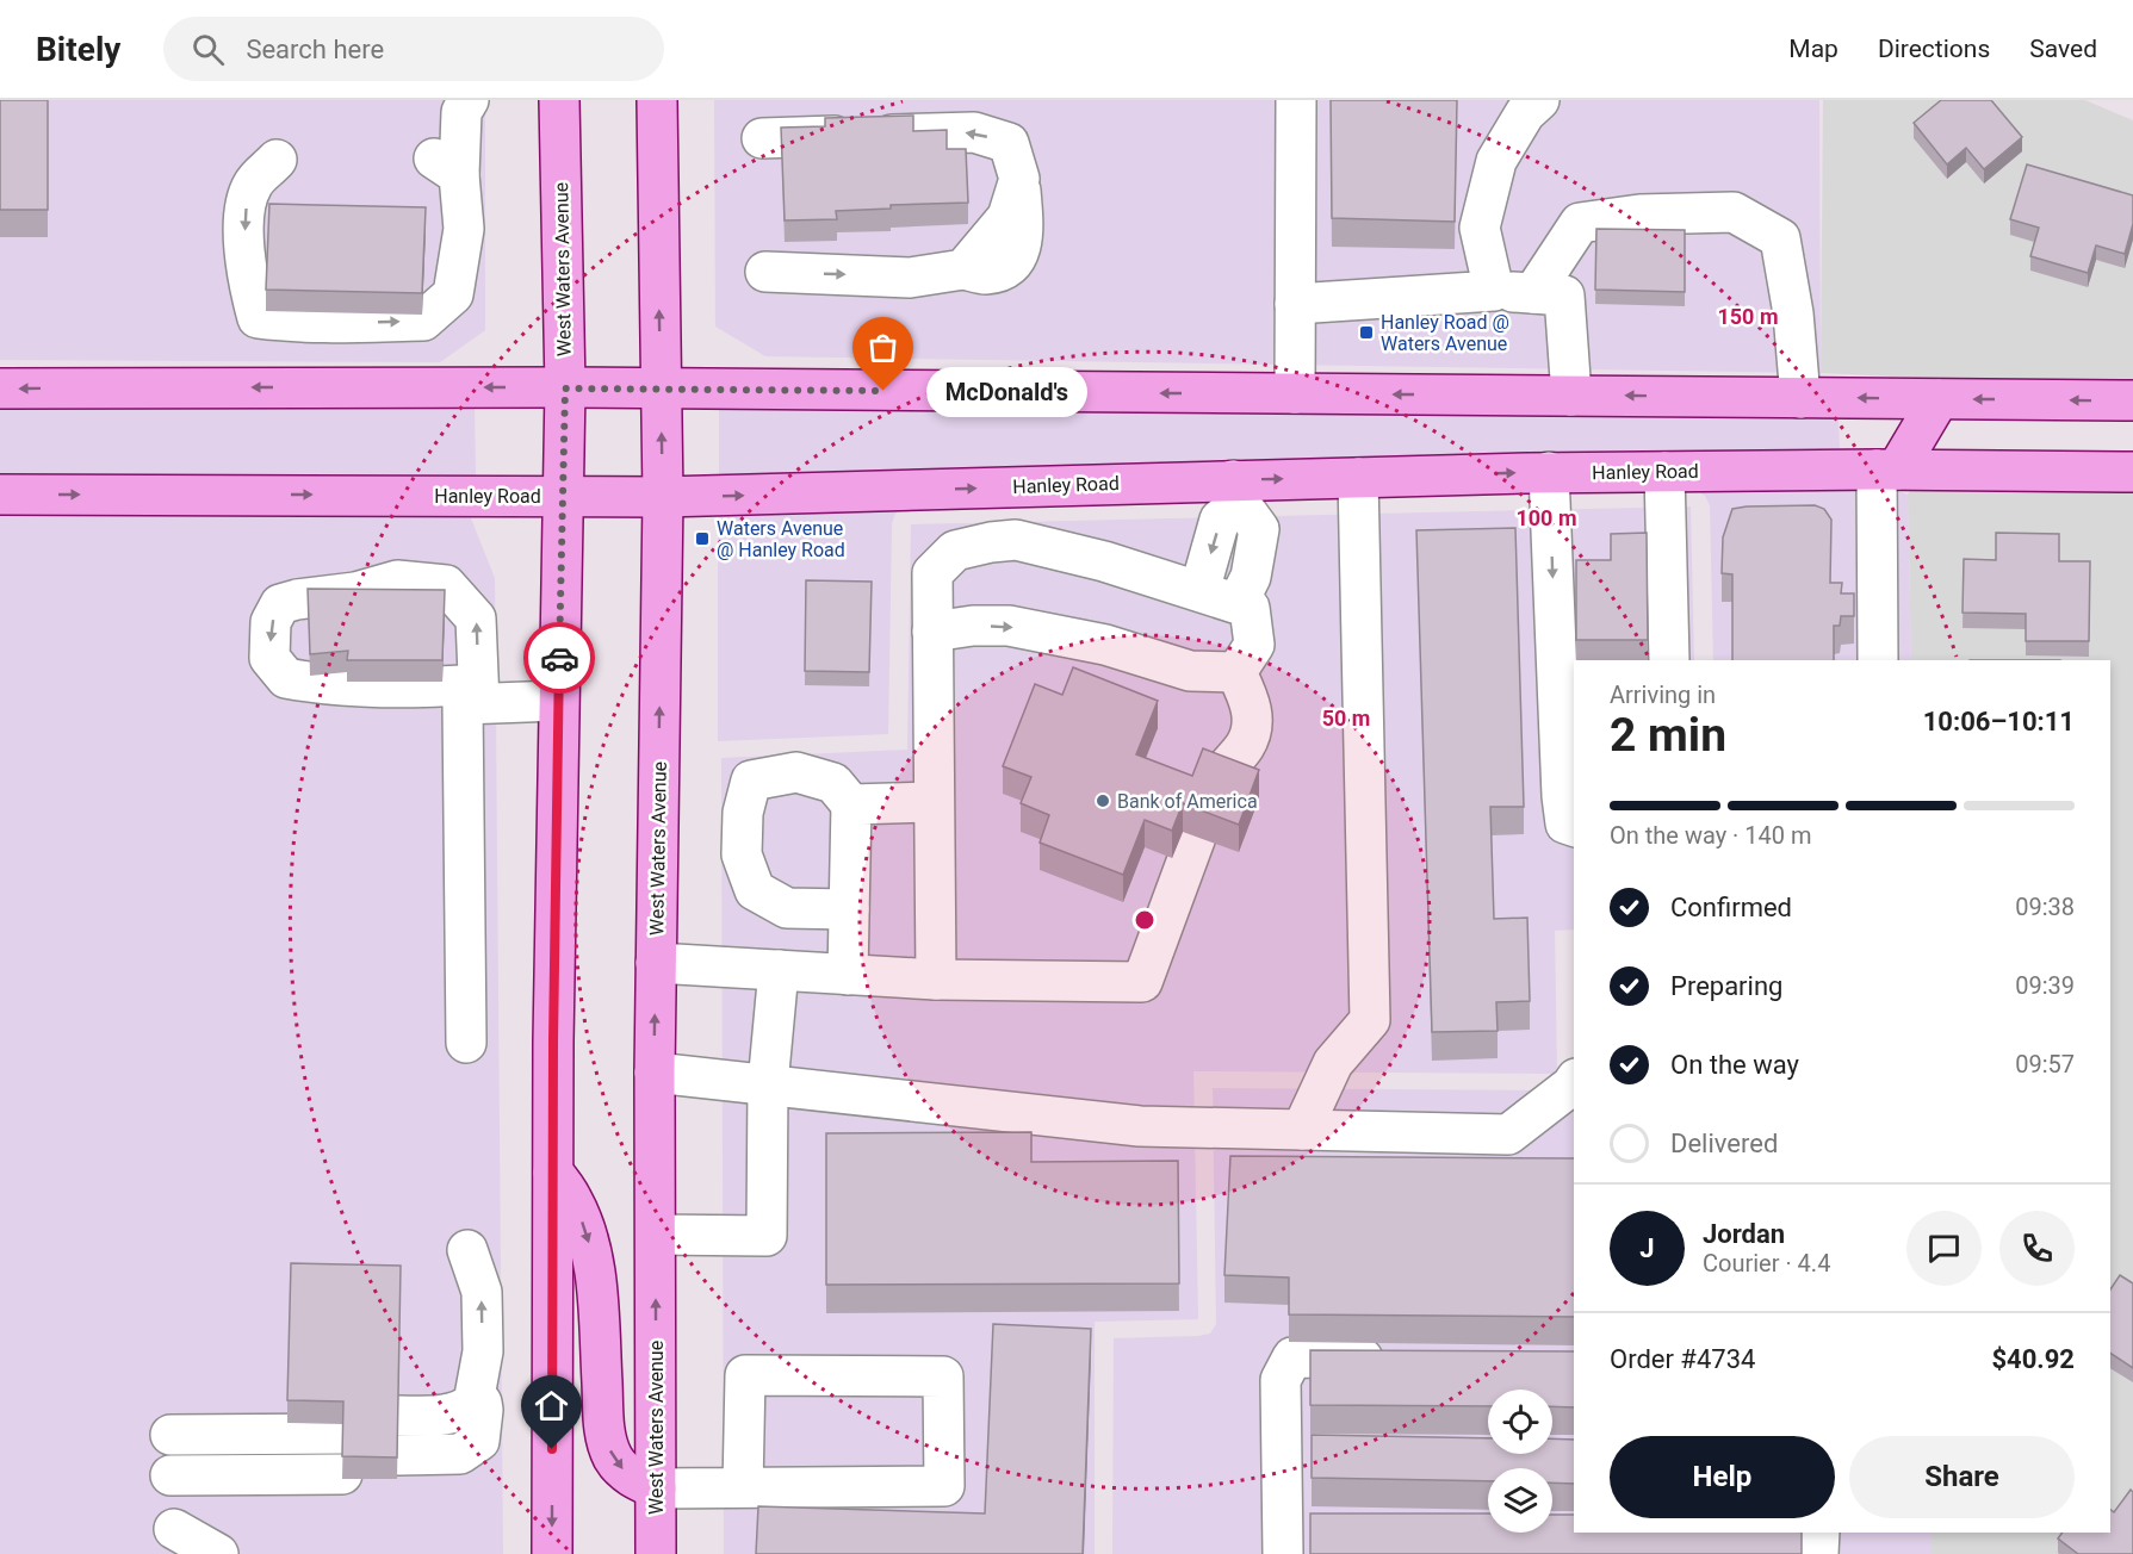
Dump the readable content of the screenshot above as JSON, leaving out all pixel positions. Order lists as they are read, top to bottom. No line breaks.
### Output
{"streets":{"main road":["West Waters Avenue","Hanley Road"]},"crossings":[["West Waters Avenue","Hanley Road"]],"places":{"transit":["Hanley Road @ Waters Avenue","Waters Avenue @ Hanley Road"],"other":["McDonald's","Bank of America"]},"page":{"header":"Bitely","search":"Search here","nav":["Map","Directions","Saved"],"bubble":"McDonald's","heading":["2 min","Arriving in","10:06–10:11"],"panel":["Jordan","Courier · 4.4","Order #4734","$40.92"],"bar":"On the way · 140 m","list":[["Confirmed","09:38"],["Preparing","09:39"],["On the way","09:57"],"Delivered"],"round":"J","buttons":["Help","Share"]},"rings":["150 m","100 m","50 m"]}
